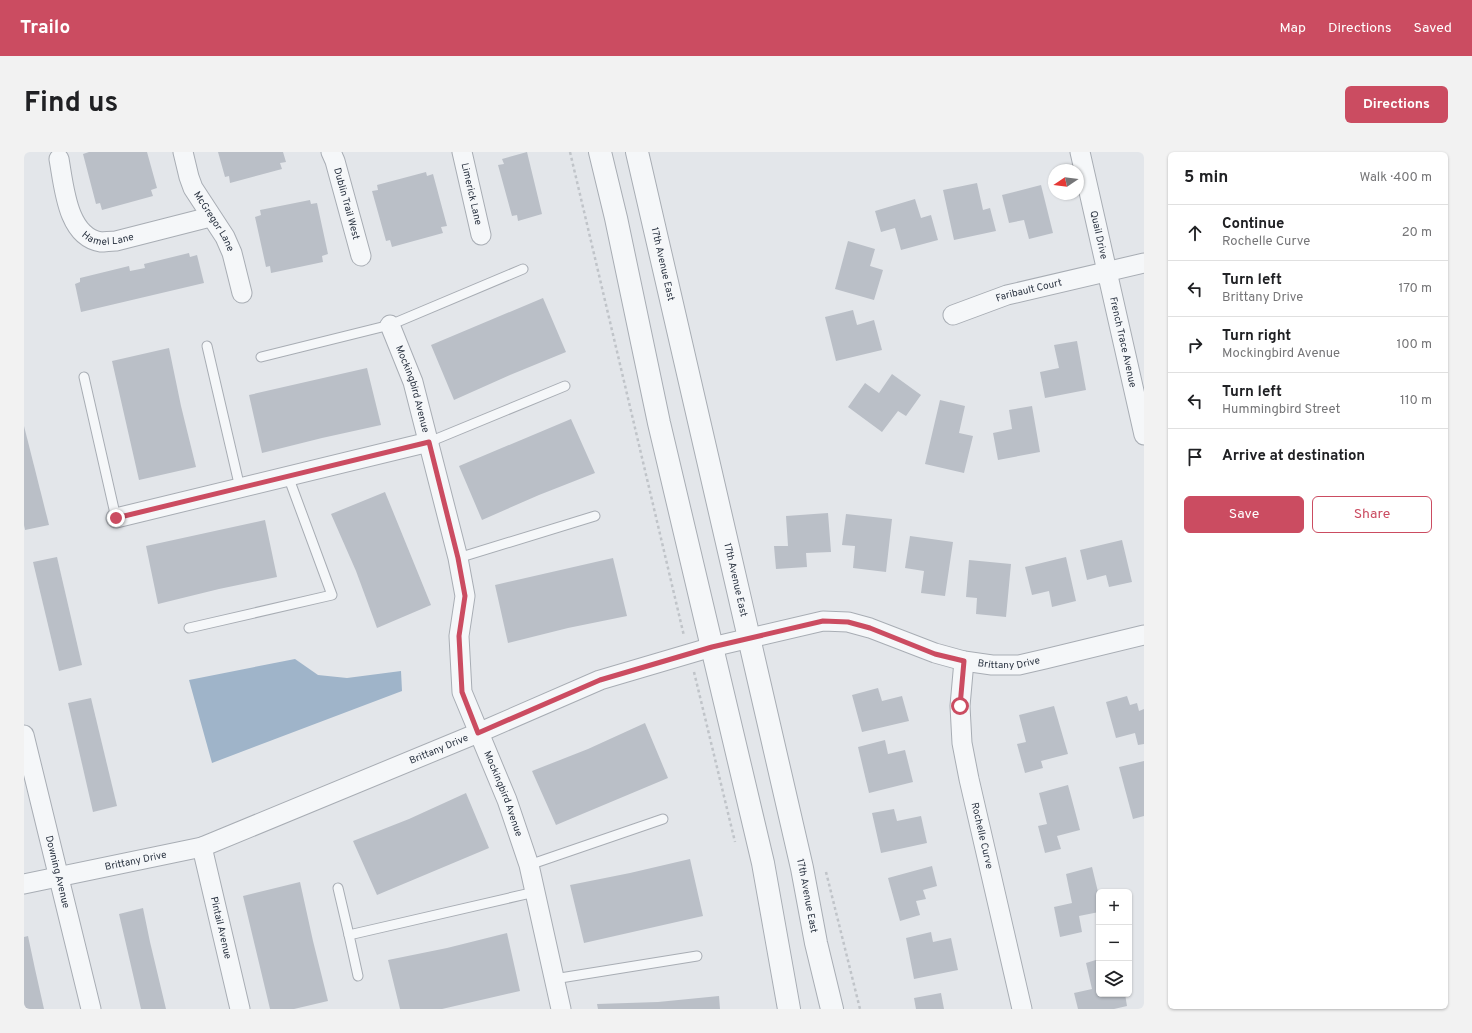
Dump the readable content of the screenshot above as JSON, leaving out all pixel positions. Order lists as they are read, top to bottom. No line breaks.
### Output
{"streets":{"street":["Limerick Lane","Dublin Trail West","McGregor Lane","Hamel Lane","Quail Drive","17th Avenue East","Faribault Court","French Trace Avenue","Mockingbird Avenue","Brittany Drive","Rochelle Curve","Downing Avenue","Pintail Avenue"]},"crossings":[["McGregor Lane","Hamel Lane"],["Quail Drive","Faribault Court"],["Quail Drive","French Trace Avenue"],["17th Avenue East","Brittany Drive"],["Faribault Court","French Trace Avenue"],["Mockingbird Avenue","Brittany Drive"],["Brittany Drive","Rochelle Curve"],["Brittany Drive","Downing Avenue"],["Brittany Drive","Pintail Avenue"]],"north":"left","page":{"header":"Trailo","nav":["Map","Directions","Saved"],"title":"Find us","buttons":["Directions",["Save","Share"]],"heading":["5 min","Walk · 400 m"],"list":[["Continue","Rochelle Curve","20 m"],["Turn left","Brittany Drive","170 m"],["Turn right","Mockingbird Avenue","100 m"],["Turn left","Hummingbird Street","110 m"],"Arrive at destination"],"map_buttons":["+","−"]}}
